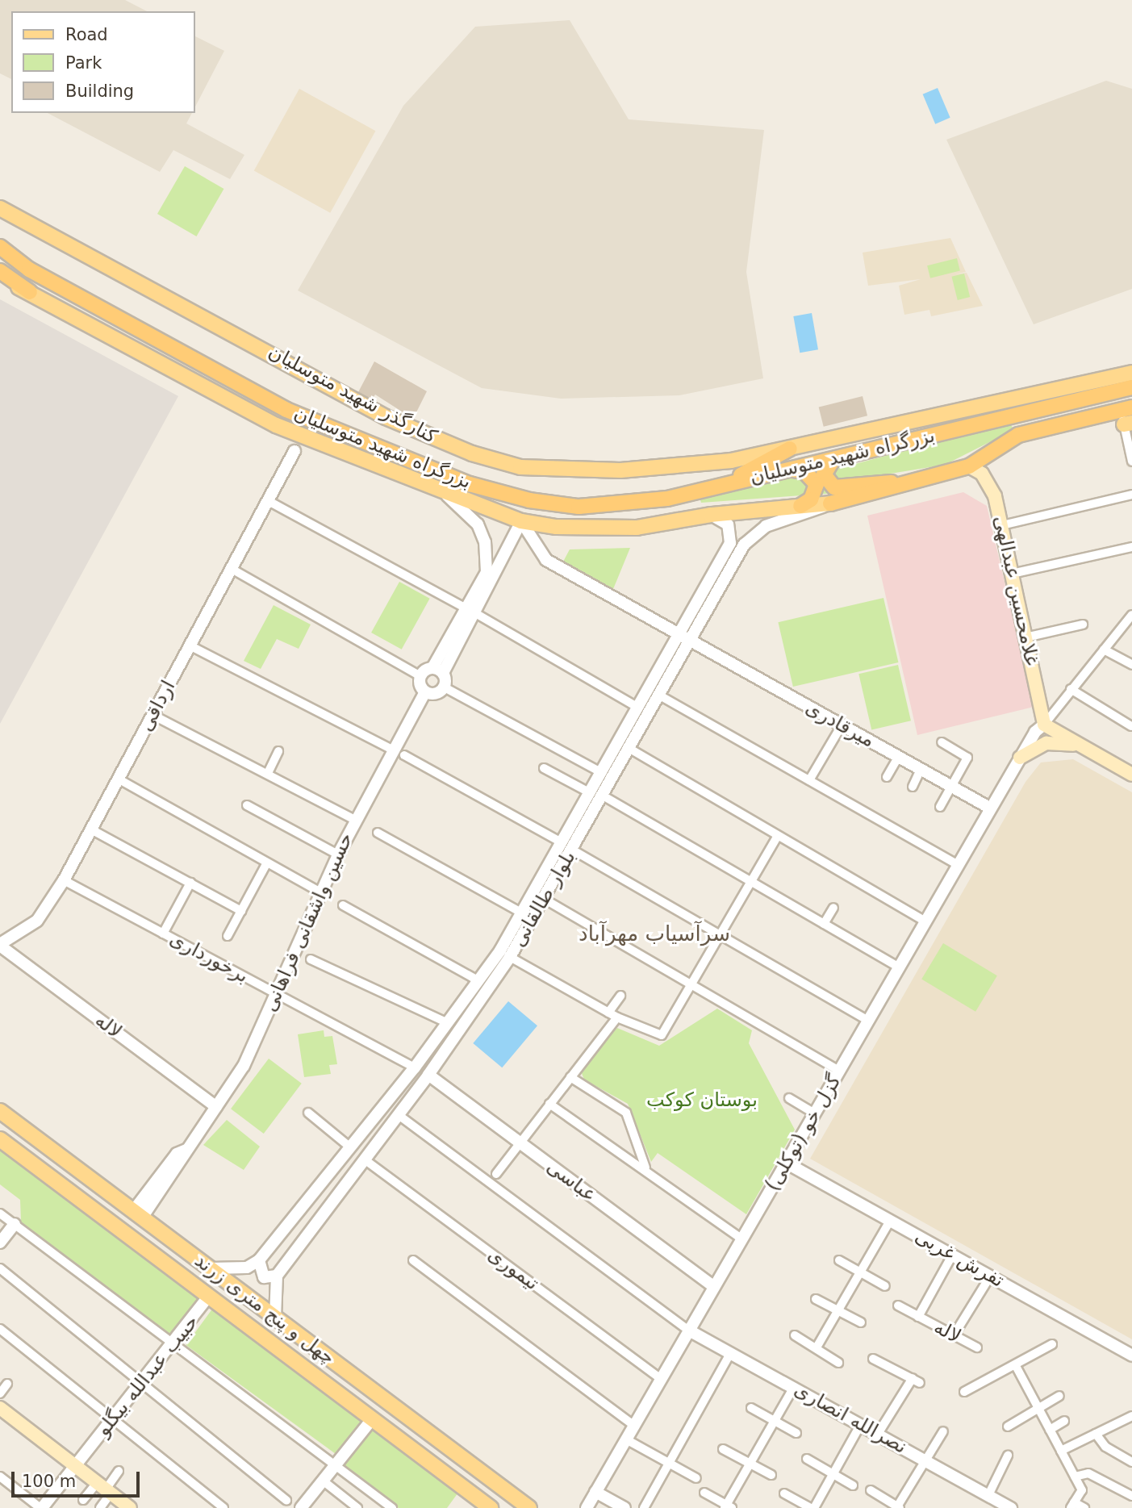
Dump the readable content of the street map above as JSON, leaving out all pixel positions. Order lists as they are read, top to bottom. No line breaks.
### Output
{"streets":{"highway":["بزرگراه شهید متوسلیان"],"main road":["کنارگذر شهید متوسلیان","غلامحسین عبدالهی","چهل و پنج متری زرند"],"street":["ارداقی","میرقادری","بلوار طالقانی","حسین واشقانی فراهانی","برخورداری","لاله","گزل خو (توکلی)","عباسی","تفرش غربی","تیموری","حبیب عبدالله بیگلو","نصرالله انصاری"]},"crossings":[["بزرگراه شهید متوسلیان","غلامحسین عبدالهی"],["بزرگراه شهید متوسلیان","بلوار طالقانی"],["غلامحسین عبدالهی","گزل خو (توکلی)"],["ارداقی","برخورداری"],["ارداقی","لاله"],["میرقادری","بلوار طالقانی"],["میرقادری","گزل خو (توکلی)"],["بلوار طالقانی","برخورداری"],["بلوار طالقانی","عباسی"],["بلوار طالقانی","تیموری"],["حسین واشقانی فراهانی","برخورداری"],["حسین واشقانی فراهانی","لاله"],["حسین واشقانی فراهانی","چهل و پنج متری زرند"],["لاله","تفرش غربی"],["گزل خو (توکلی)","عباسی"],["گزل خو (توکلی)","تفرش غربی"],["گزل خو (توکلی)","تیموری"],["گزل خو (توکلی)","نصرالله انصاری"],["چهل و پنج متری زرند","حبیب عبدالله بیگلو"]],"districts":["سرآسیاب مهرآباد"],"parks":["بوستان کوکب"],"legend":["Road","Park","Building"],"scale_bar":"100 m"}
